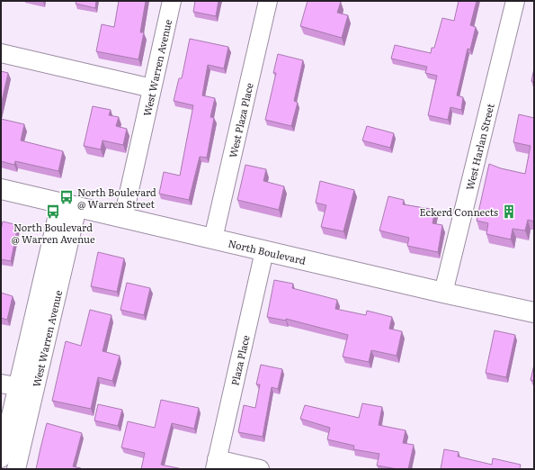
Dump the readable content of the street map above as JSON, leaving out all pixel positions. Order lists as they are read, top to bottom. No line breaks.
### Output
{"streets":{"street":["West Warren Avenue","West Plaza Place","West Harlan Street","North Boulevard","Plaza Place"]},"crossings":[["West Warren Avenue","North Boulevard"],["West Plaza Place","North Boulevard"],["West Harlan Street","North Boulevard"],["North Boulevard","Plaza Place"]],"places":{"bus stop":["North Boulevard @ Warren Street","North Boulevard @ Warren Avenue"],"building":["Eckerd Connects"]}}
